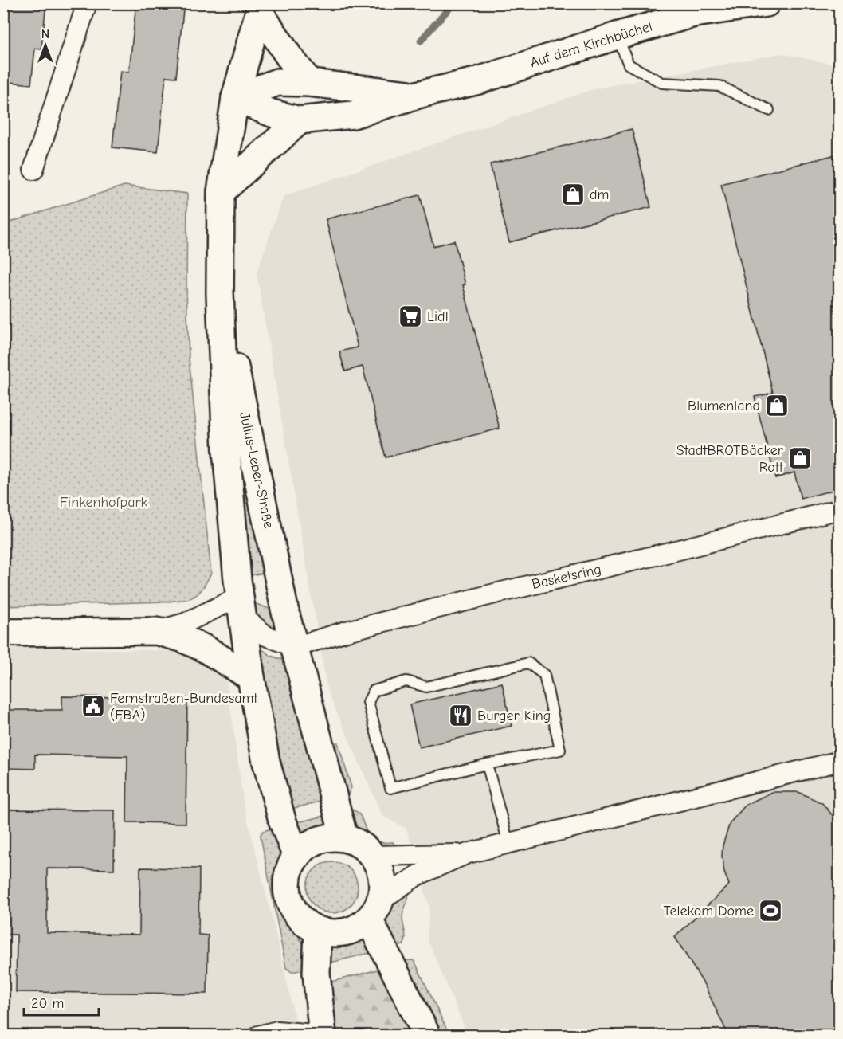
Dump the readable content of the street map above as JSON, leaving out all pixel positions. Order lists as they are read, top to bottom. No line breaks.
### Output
{"streets":{"street":["Auf dem Kirchbüchel","Julius-Leber-Straße","Basketsring"]},"crossings":[["Auf dem Kirchbüchel","Julius-Leber-Straße"],["Julius-Leber-Straße","Basketsring"]],"parks":["Finkenhofpark"],"places":{"shop":["dm","Blumenland","StadtBROTBäcker Rott"],"supermarket":["Lidl"],"public building":["Fernstraßen-Bundesamt (FBA)"],"restaurant":["Burger King"],"sports":["Telekom Dome"]},"scale_bar":"20 m","north":"top"}
